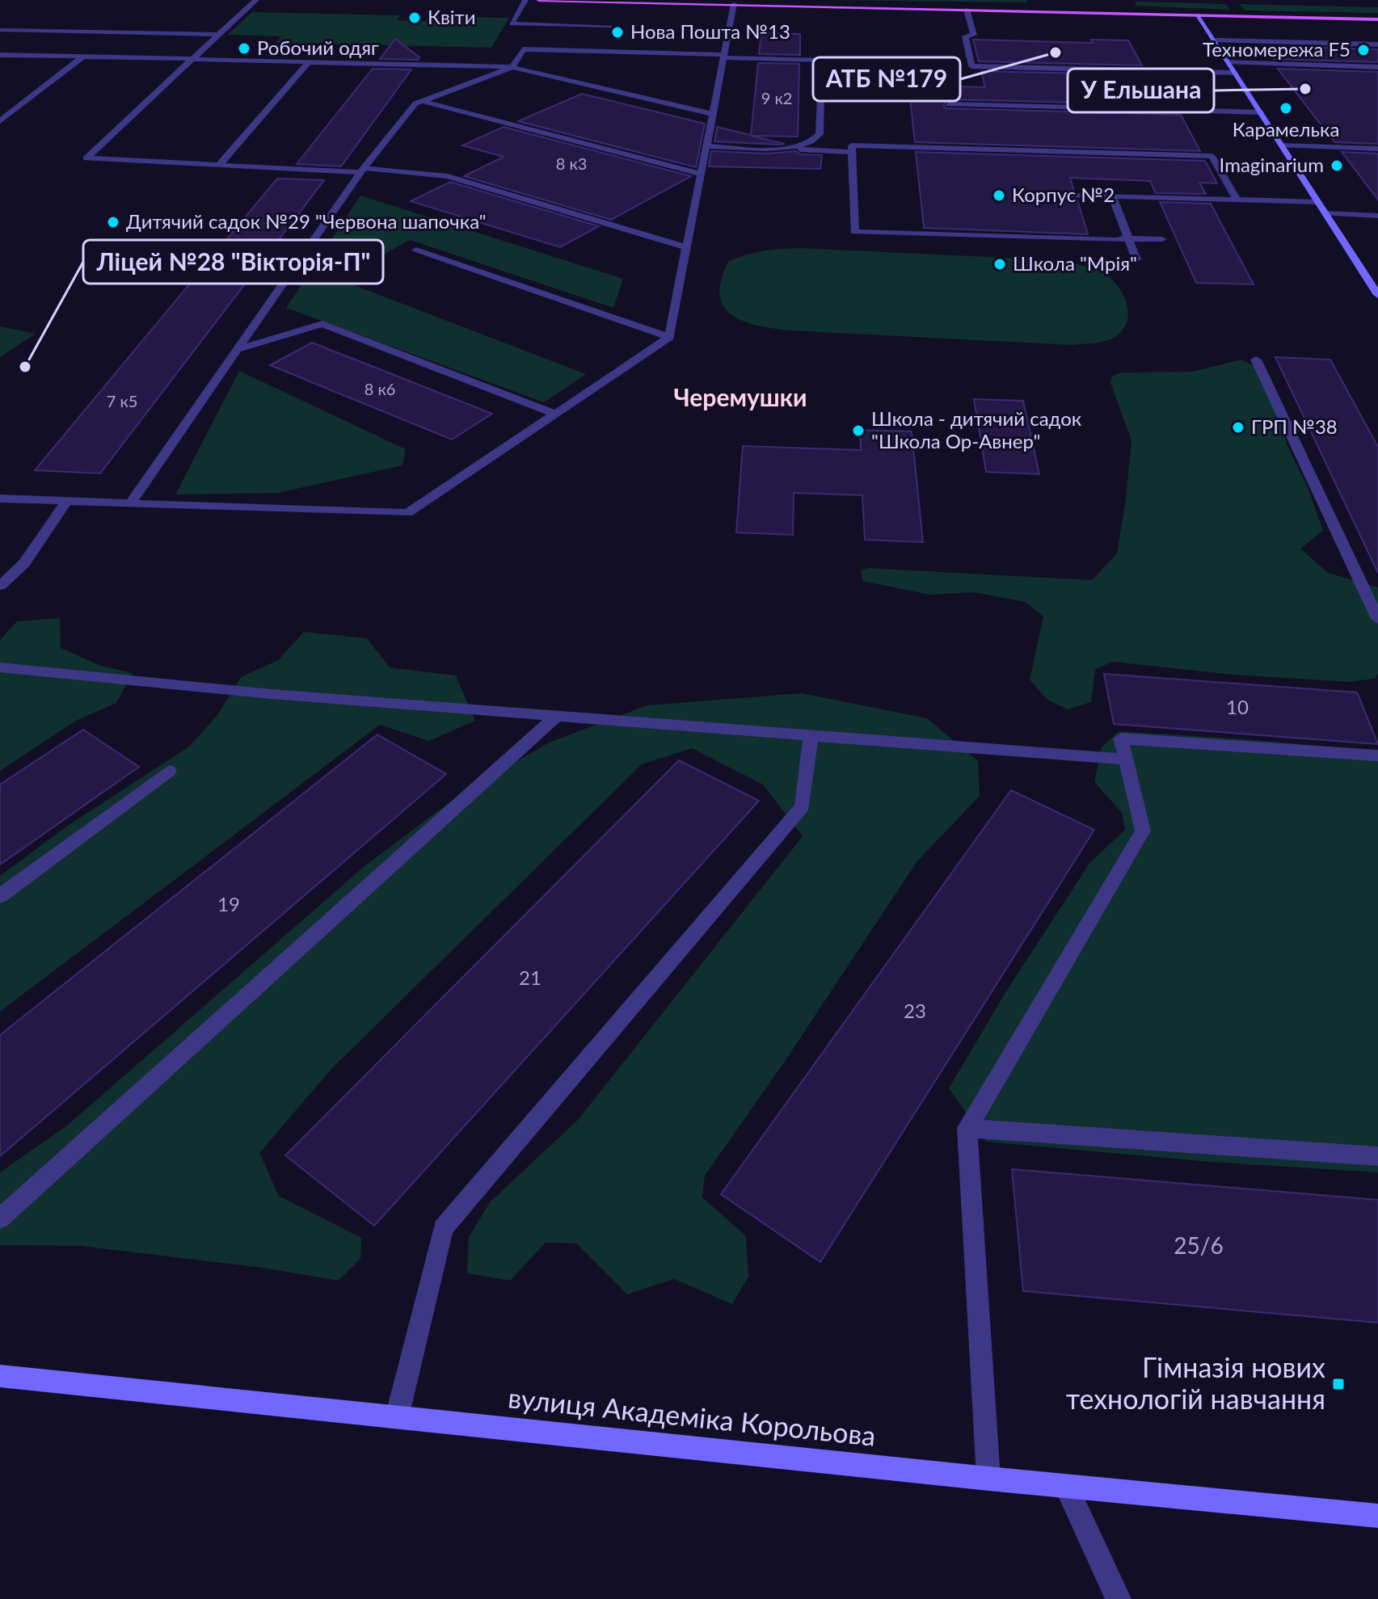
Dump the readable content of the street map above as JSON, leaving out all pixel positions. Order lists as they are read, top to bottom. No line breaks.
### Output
{"streets":{"street":["вулиця Академіка Корольова"]},"districts":["Черемушки"],"places":{"other":["Квіти","Нова Пошта №13","Робочий одяг","Техномережа F5","АТБ №179","У Ельшана","Карамелька","Imaginarium","Корпус №2","Дитячий садок №29 \"Червона шапочка\"","Школа \"Мрія\"","Ліцей №28 \"Вікторія-П\"","ГРП №38","Школа - дитячий садок \"Школа Ор-Авнер\""],"transit":["Гімназія нових технологій навчання"]},"house_numbers":["9 к2","8 к3","8 к6","7 к5","10","19","21","23","25/6"]}
